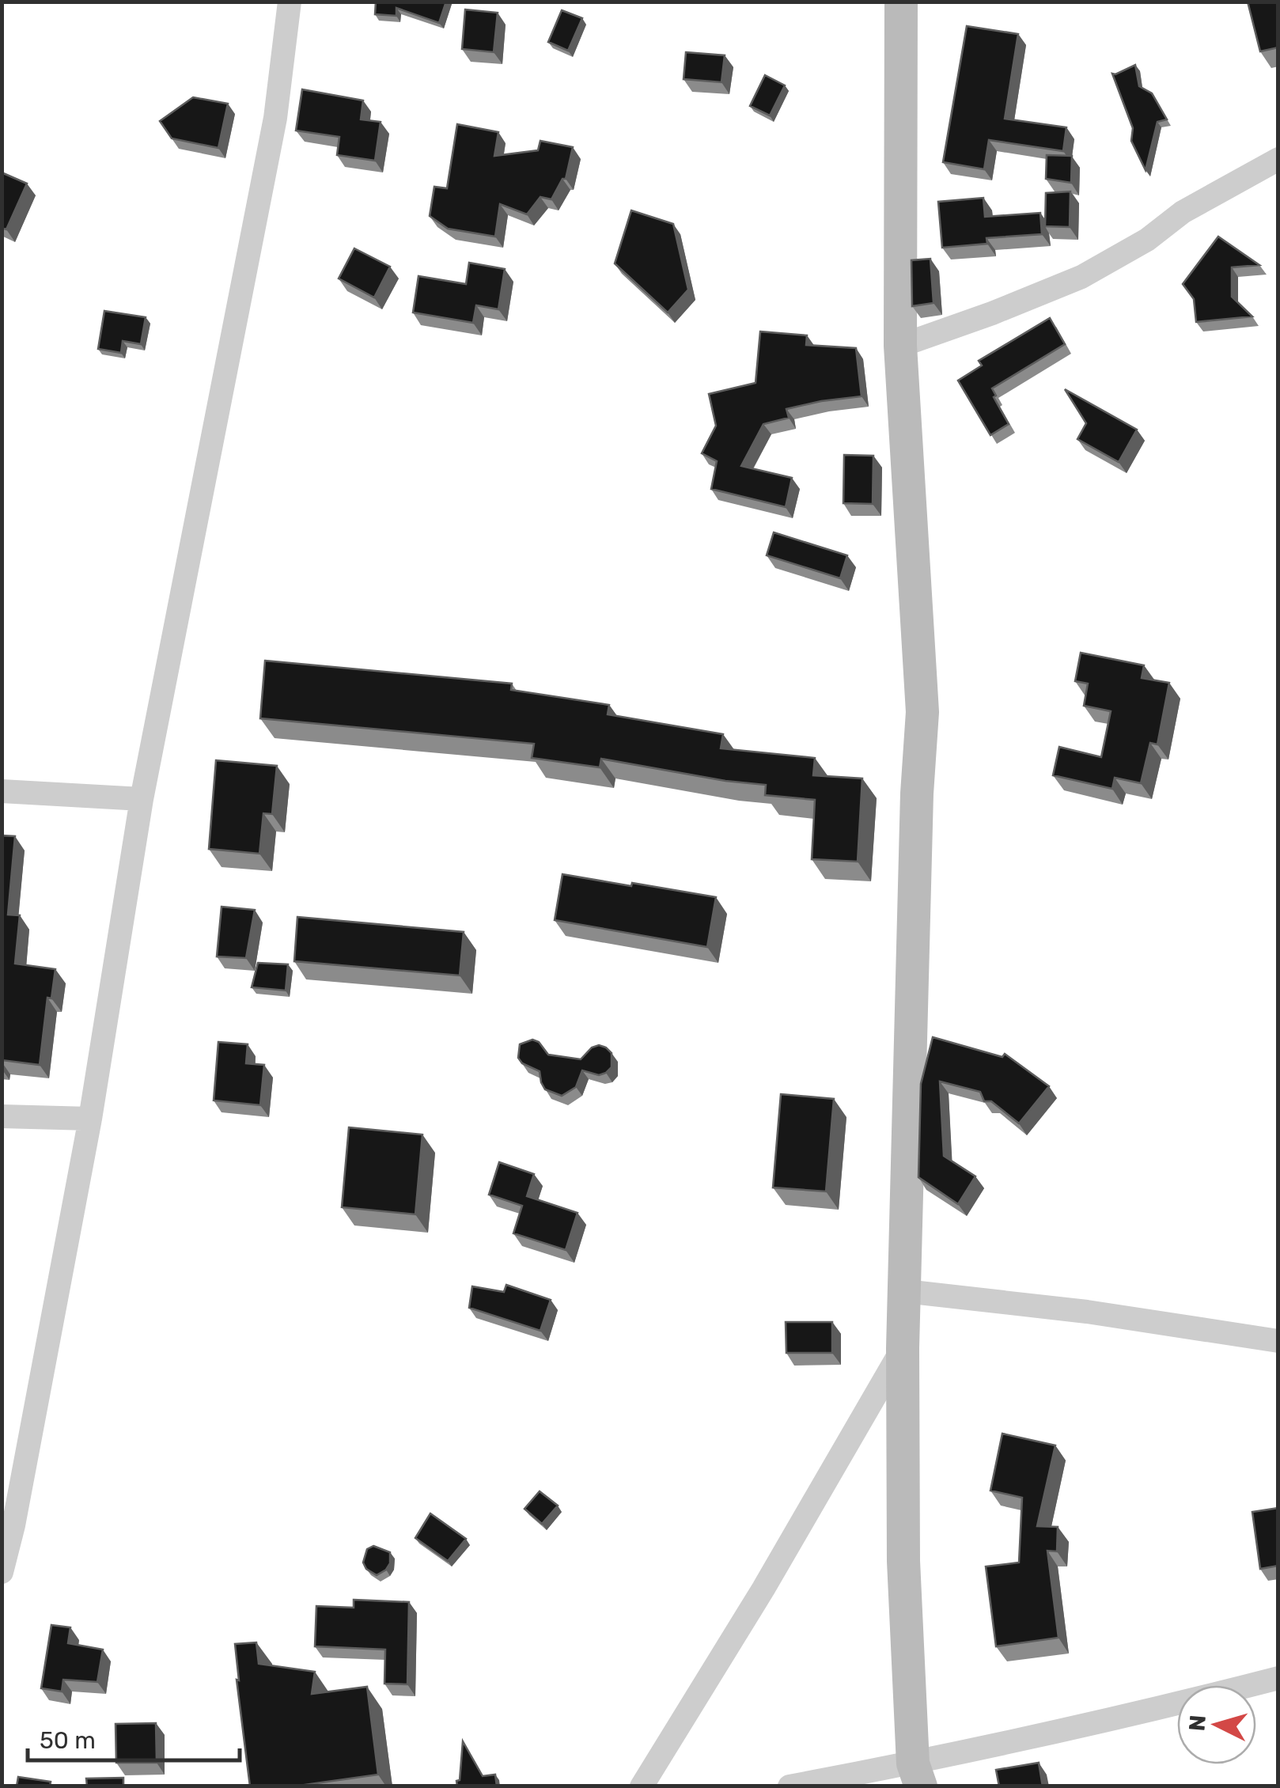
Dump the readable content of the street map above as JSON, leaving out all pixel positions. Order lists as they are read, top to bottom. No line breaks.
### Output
{"scale_bar":"50 m","north":"left"}
